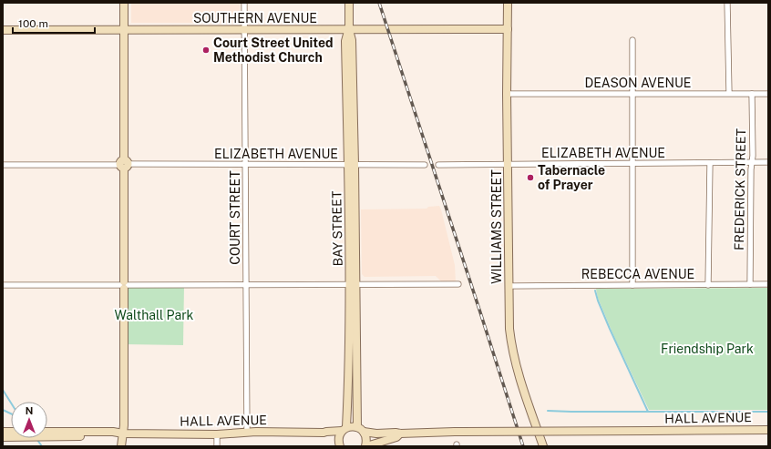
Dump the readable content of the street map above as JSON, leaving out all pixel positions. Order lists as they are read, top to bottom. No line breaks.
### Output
{"streets":{"street":["SOUTHERN AVENUE","DEASON AVENUE","ELIZABETH AVENUE","FREDERICK STREET","COURT STREET","WILLIAMS STREET","BAY STREET","REBECCA AVENUE","HALL AVENUE"]},"crossings":[["SOUTHERN AVENUE","COURT STREET"],["SOUTHERN AVENUE","WILLIAMS STREET"],["SOUTHERN AVENUE","BAY STREET"],["DEASON AVENUE","FREDERICK STREET"],["DEASON AVENUE","WILLIAMS STREET"],["ELIZABETH AVENUE","FREDERICK STREET"],["ELIZABETH AVENUE","COURT STREET"],["ELIZABETH AVENUE","WILLIAMS STREET"],["ELIZABETH AVENUE","BAY STREET"],["FREDERICK STREET","REBECCA AVENUE"],["COURT STREET","HALL AVENUE"],["WILLIAMS STREET","REBECCA AVENUE"],["BAY STREET","HALL AVENUE"]],"parks":["Walthall Park","Friendship Park"],"places":["Court Street United Methodist Church","Tabernacle of Prayer"],"scale_bar":"100 m","north":"top"}
